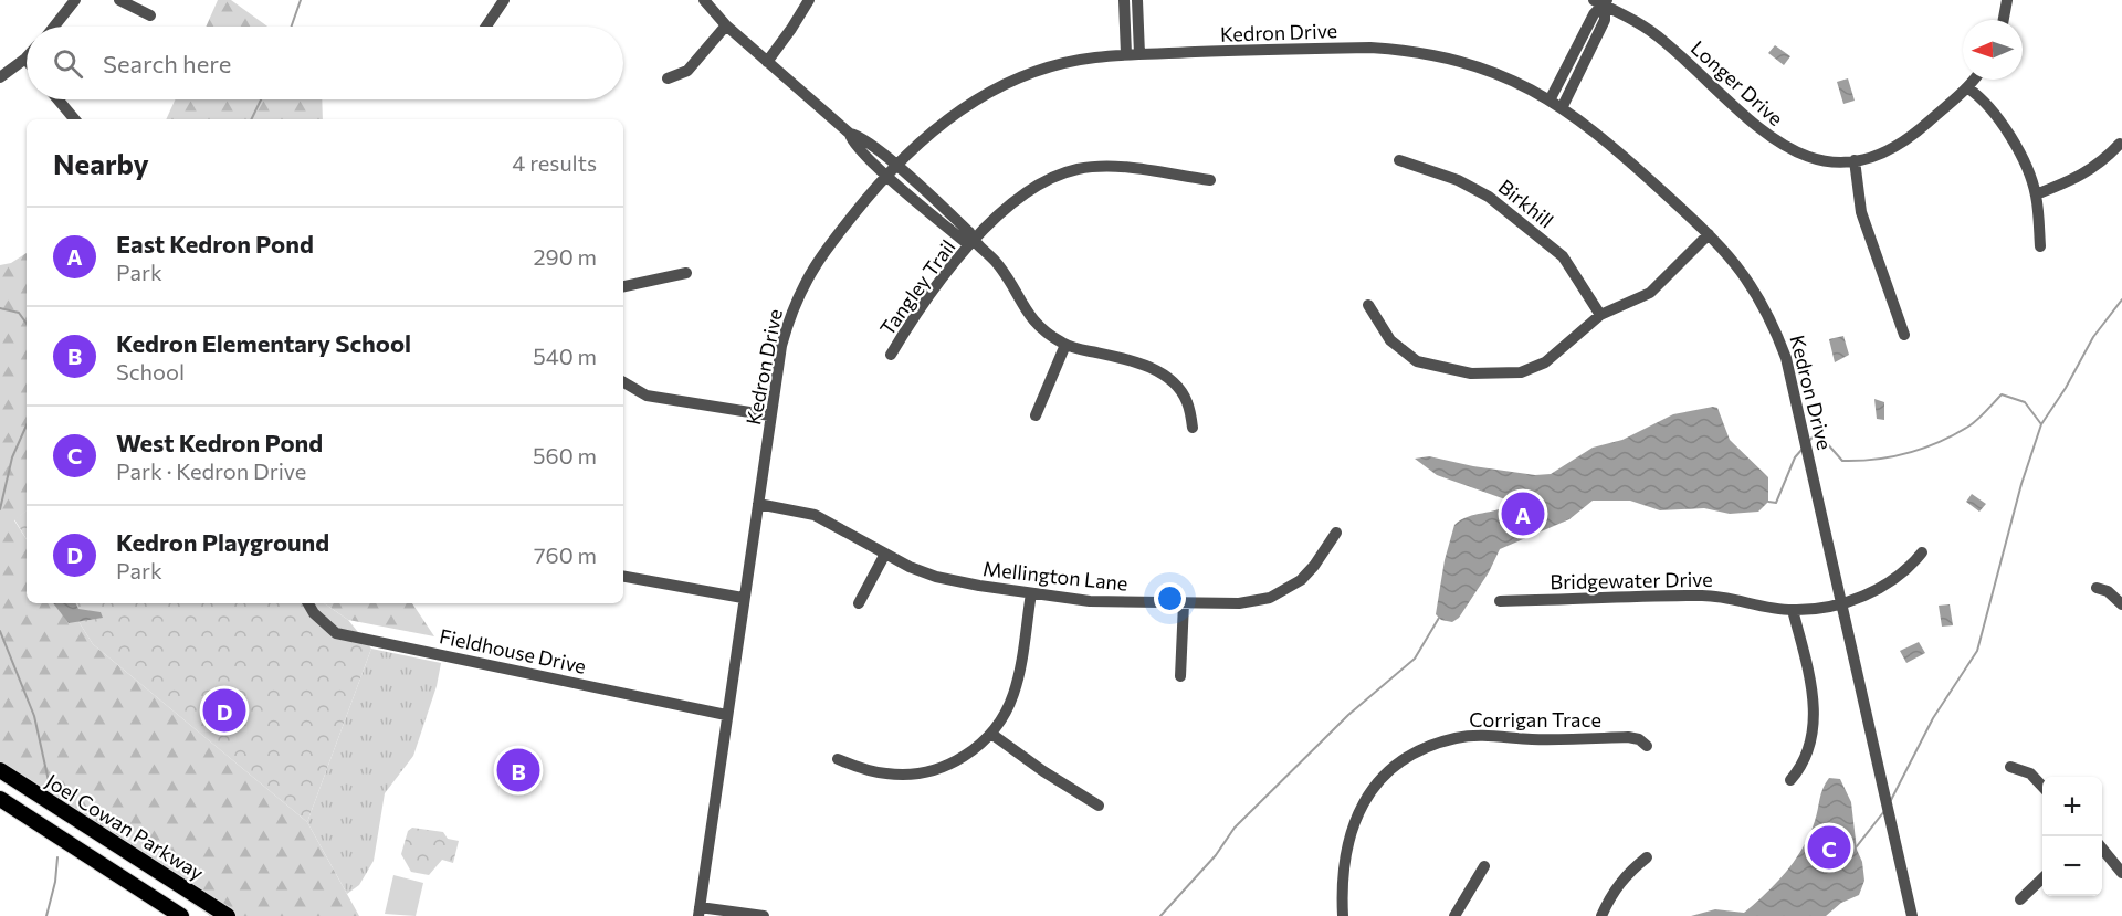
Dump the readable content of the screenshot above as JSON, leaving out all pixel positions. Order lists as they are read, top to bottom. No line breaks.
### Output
{"streets":{"main road":["Joel Cowan Parkway"],"street":["Kedron Drive","Longer Drive","Birkhill","Tangley Trail","Mellington Lane","Bridgewater Drive","Fieldhouse Drive","Corrigan Trace"]},"crossings":[["Kedron Drive","Mellington Lane"],["Kedron Drive","Bridgewater Drive"],["Kedron Drive","Fieldhouse Drive"]],"north":"left","page":{"search":"Search here","heading":["Nearby","4 results"],"list":[{"mark":"A","name":"East Kedron Pond","note":"Park","value":"290 m"},{"mark":"B","name":"Kedron Elementary School","note":"School","value":"540 m"},{"mark":"C","name":"West Kedron Pond","note":"Park · Kedron Drive","value":"560 m"},{"mark":"D","name":"Kedron Playground","note":"Park","value":"760 m"}],"pins":["A","D","B","C"],"map_buttons":["+","−"]}}
